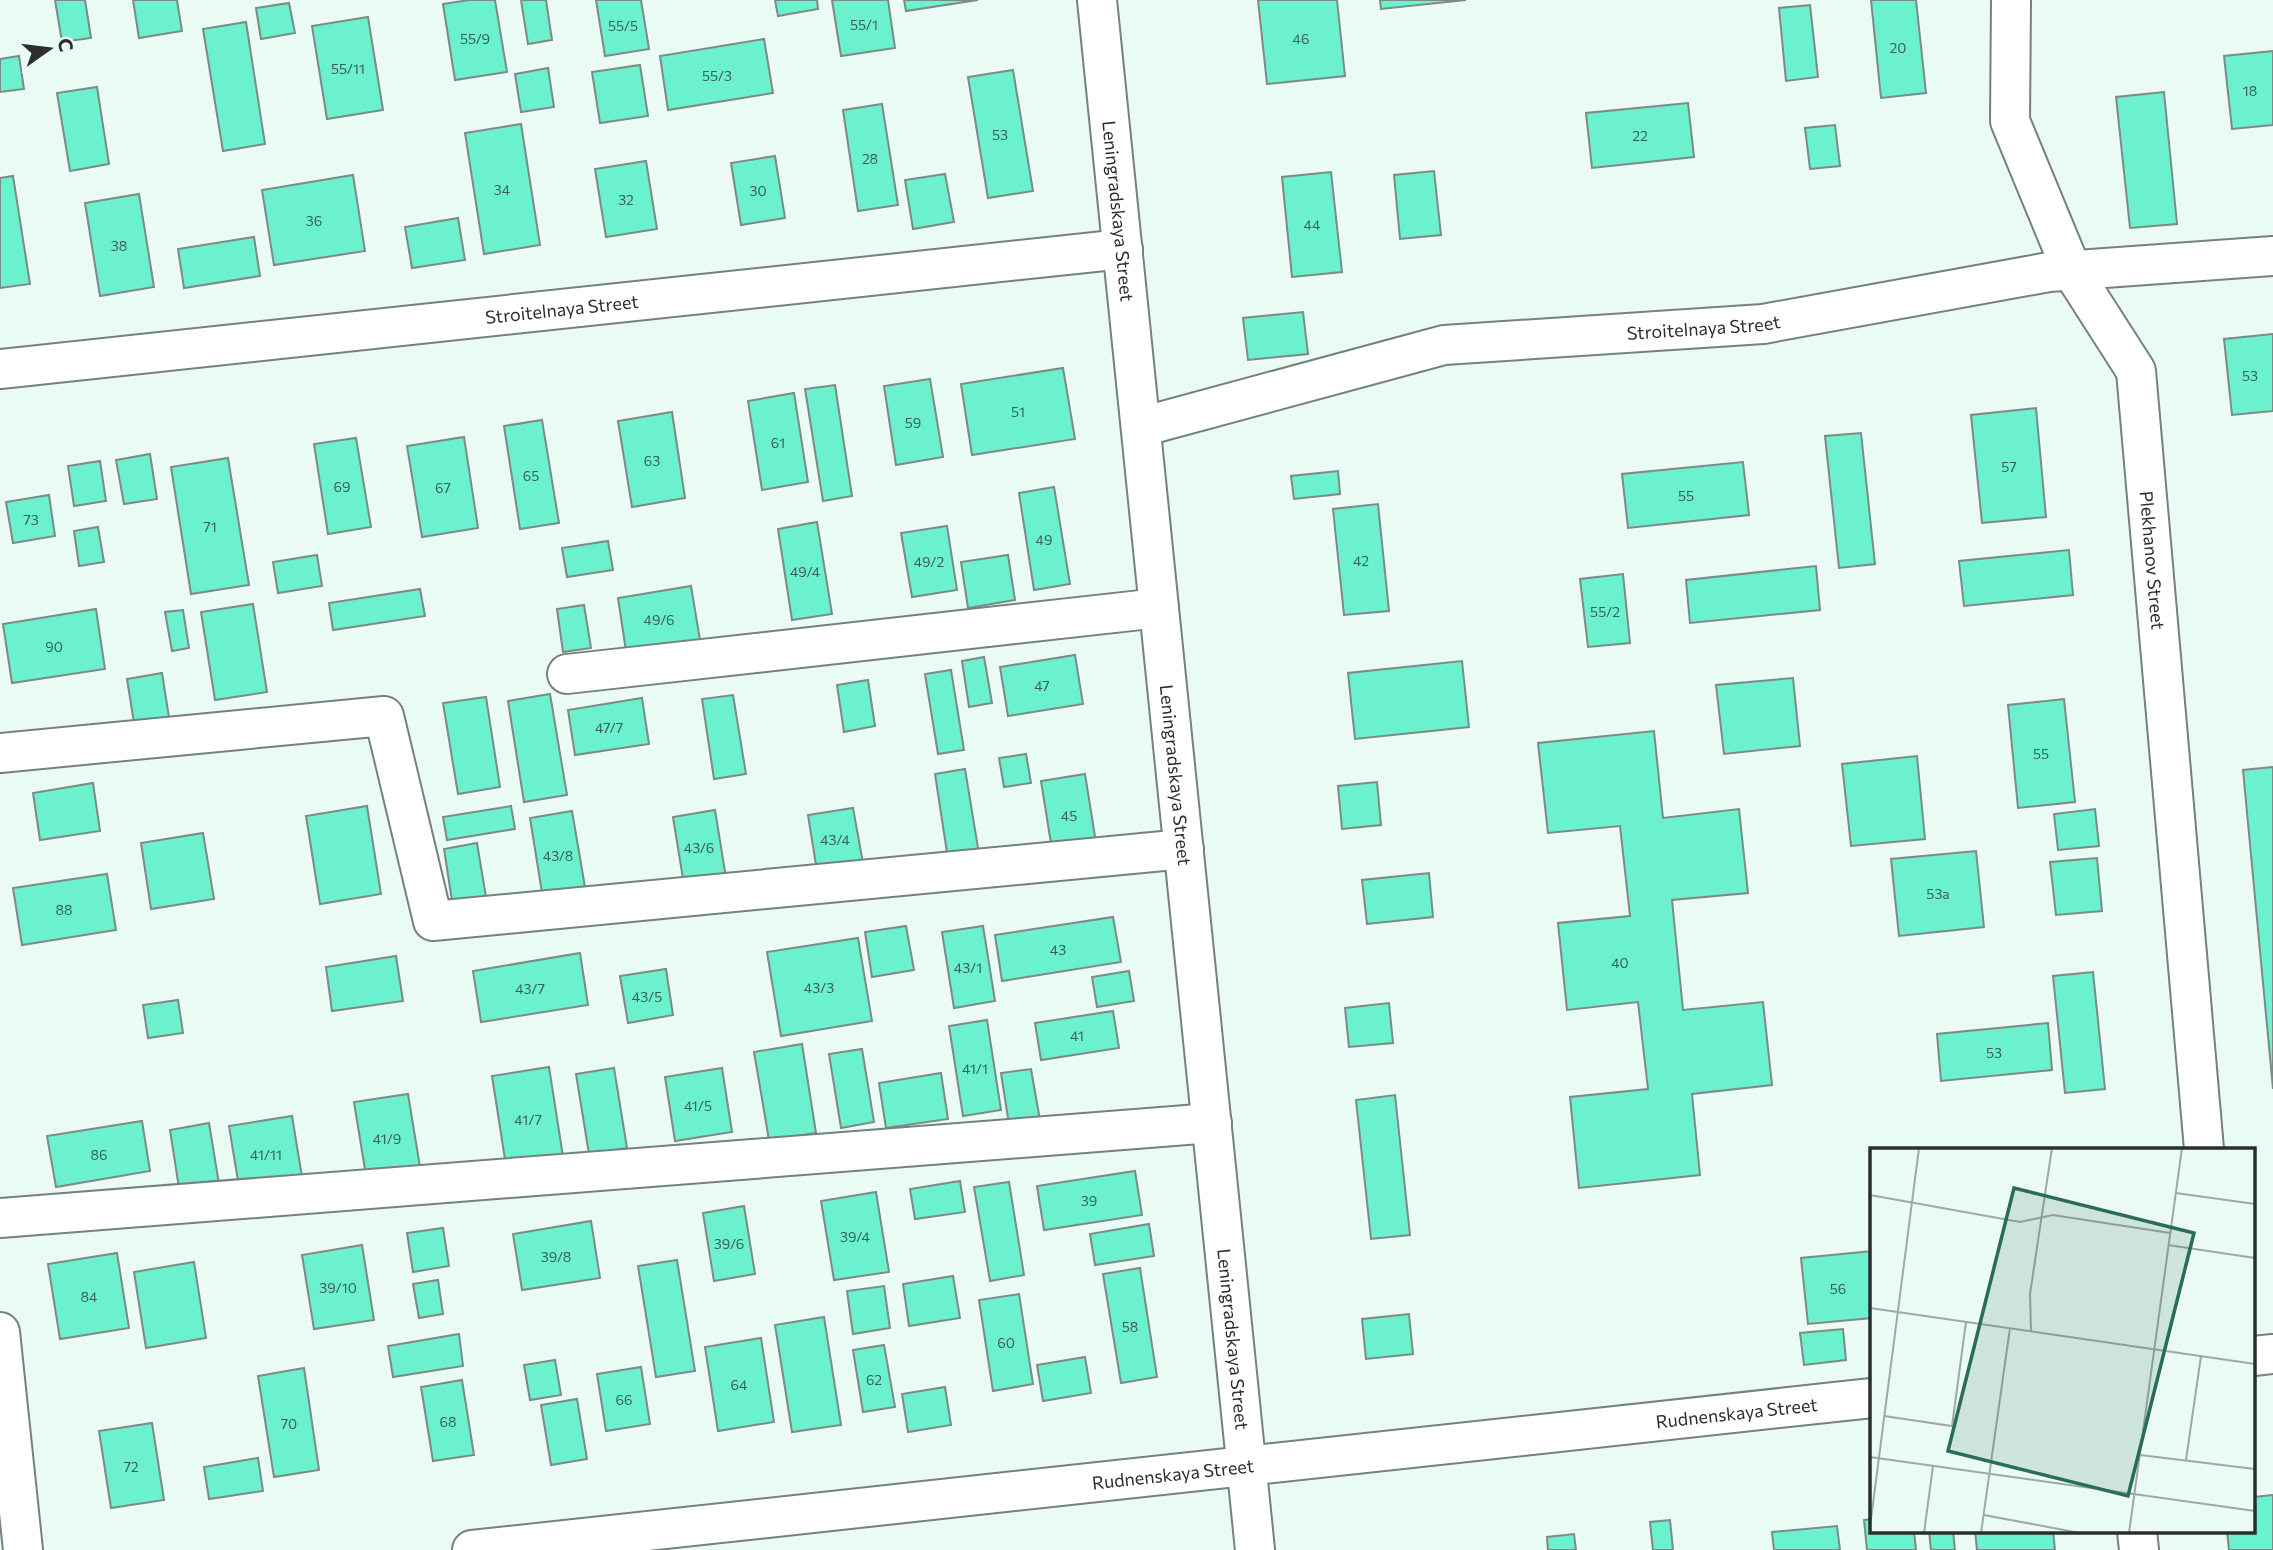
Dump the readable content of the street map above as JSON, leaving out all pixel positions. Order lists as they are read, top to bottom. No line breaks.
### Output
{"streets":{"street":["Leningradskaya Street","Stroitelnaya Street","Plekhanov Street","Rudnenskaya Street"]},"crossings":[["Leningradskaya Street","Stroitelnaya Street"],["Leningradskaya Street","Rudnenskaya Street"],["Stroitelnaya Street","Plekhanov Street"]],"house_numbers":["55/1","55/5","55/9","46","20","55/11","55/3","18","53","22","28","34","30","32","36","44","38","53","51","59","61","63","57","65","69","67","55","73","71","49","42","49/2","49/4","55/2","49/6","90","47","47/7","55","45","43/4","43/6","43/8","53а","88","43","40","43/1","43/3","43/7","43/5","41","53","41/1","41/5","41/7","41/9","86","41/11","39","39/4","39/6","39/8","39/10","56","84","58","60","62","64","66","68","70","72"],"north":"right"}
